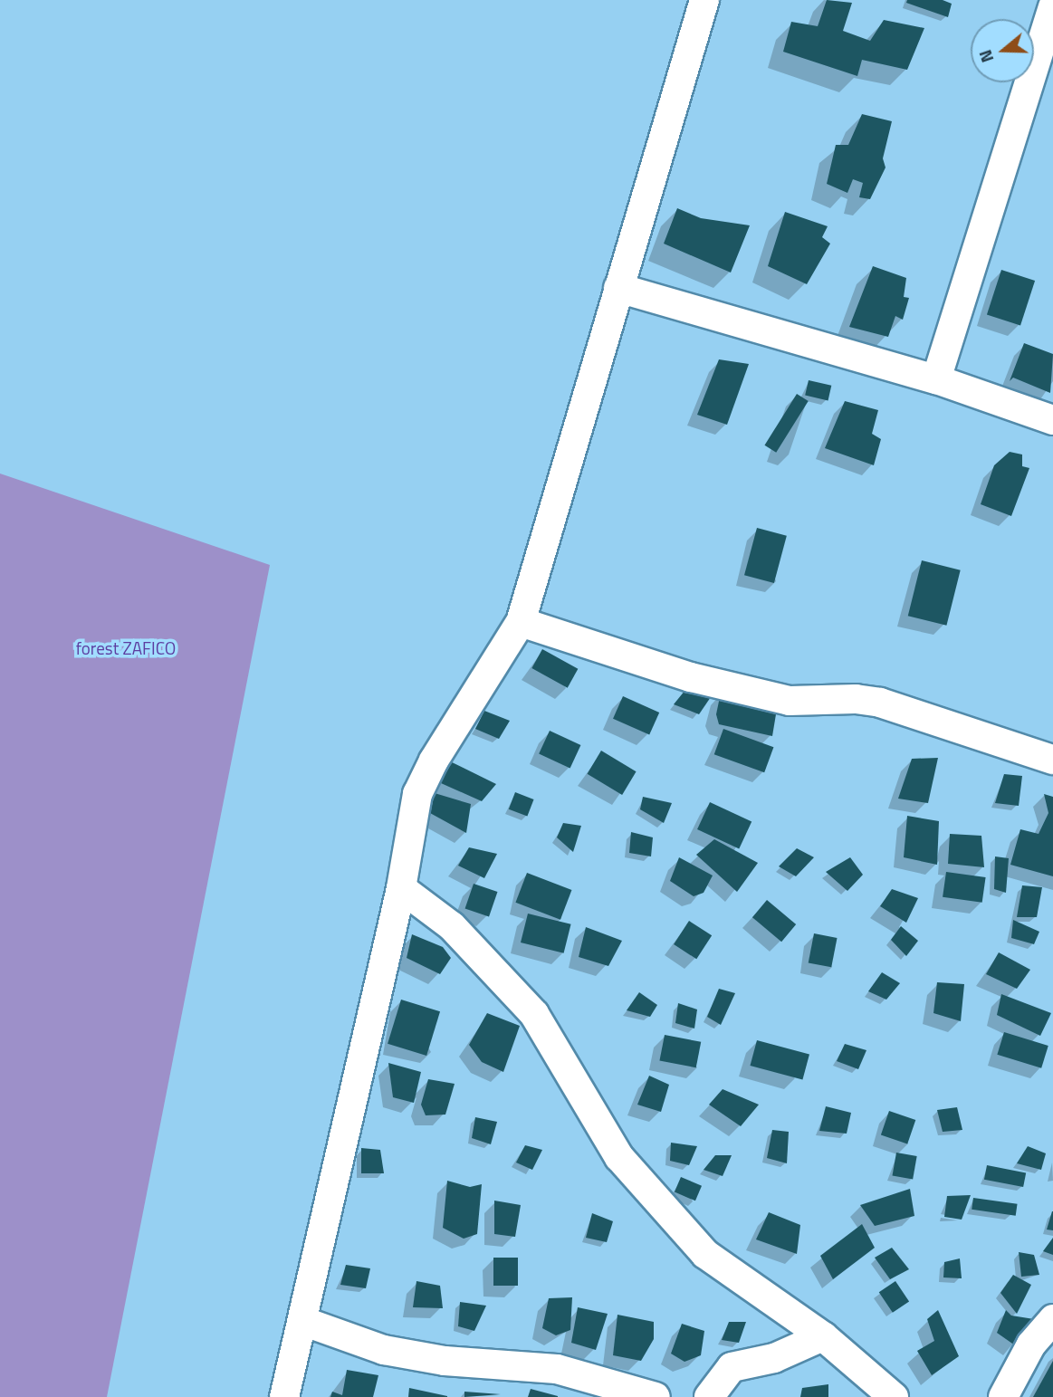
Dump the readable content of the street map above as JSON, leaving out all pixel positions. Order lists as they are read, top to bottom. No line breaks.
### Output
{"parks":["forest ZAFICO"],"north":"left"}
